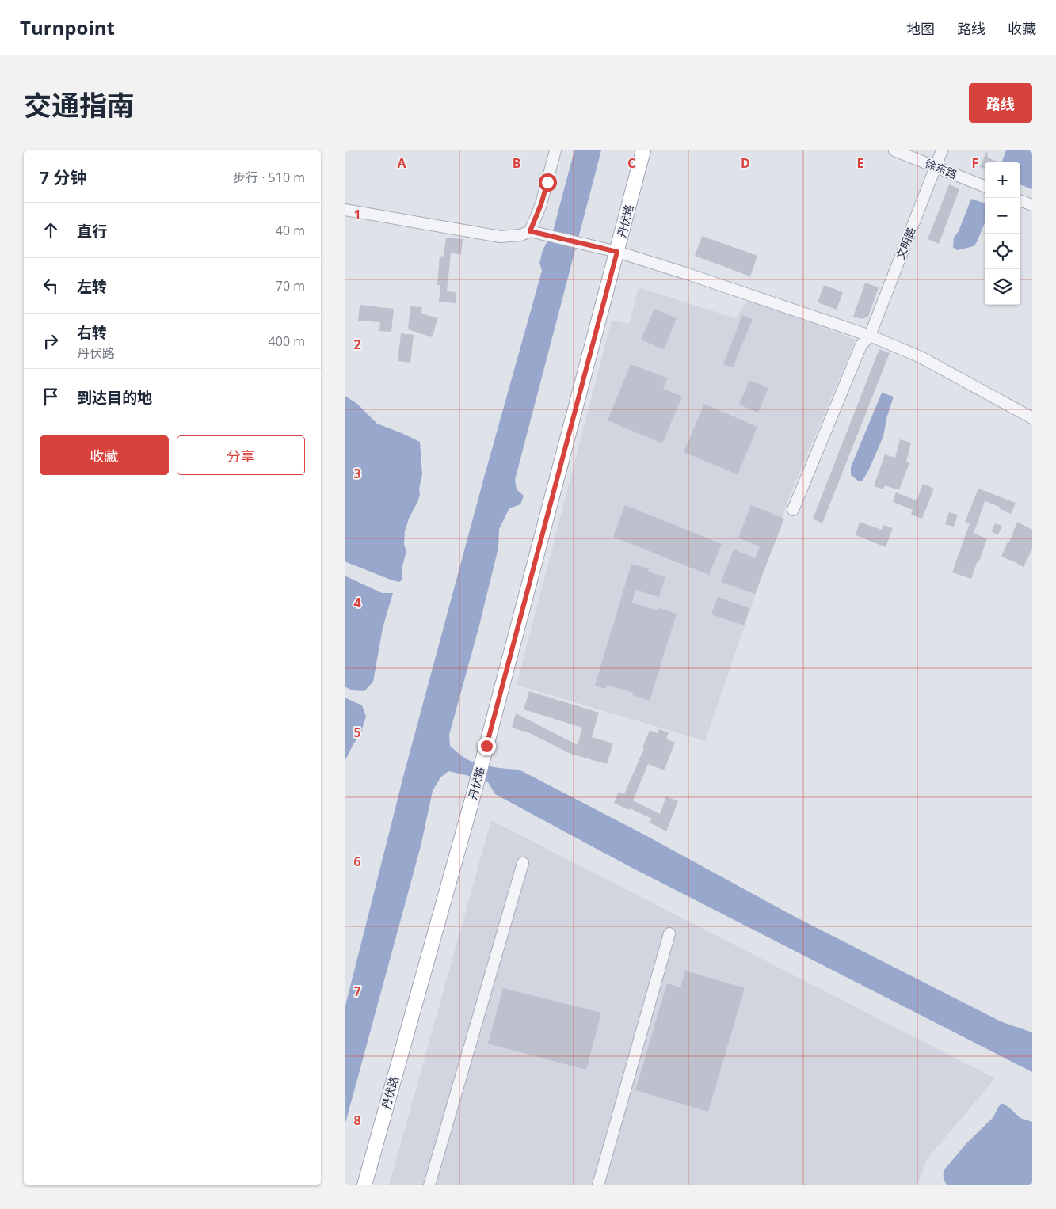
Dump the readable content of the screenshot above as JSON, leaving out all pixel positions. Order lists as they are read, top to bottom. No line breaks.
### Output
{"streets":{"main road":["丹伏路"],"street":["徐东路","文明路"]},"crossings":[["徐东路","文明路"]],"page":{"header":"Turnpoint","nav":["地图","路线","收藏"],"title":"交通指南","buttons":["路线",["收藏","分享"]],"heading":["7 分钟","步行 · 510 m"],"map_buttons":["+","−"],"list":[["直行","40 m"],["左转","70 m"],["右转","丹伏路","400 m"],"到达目的地"]},"grid":{"columns":["A","B","C","D","E","F"],"rows":["1","2","3","4","5","6","7","8"]}}
